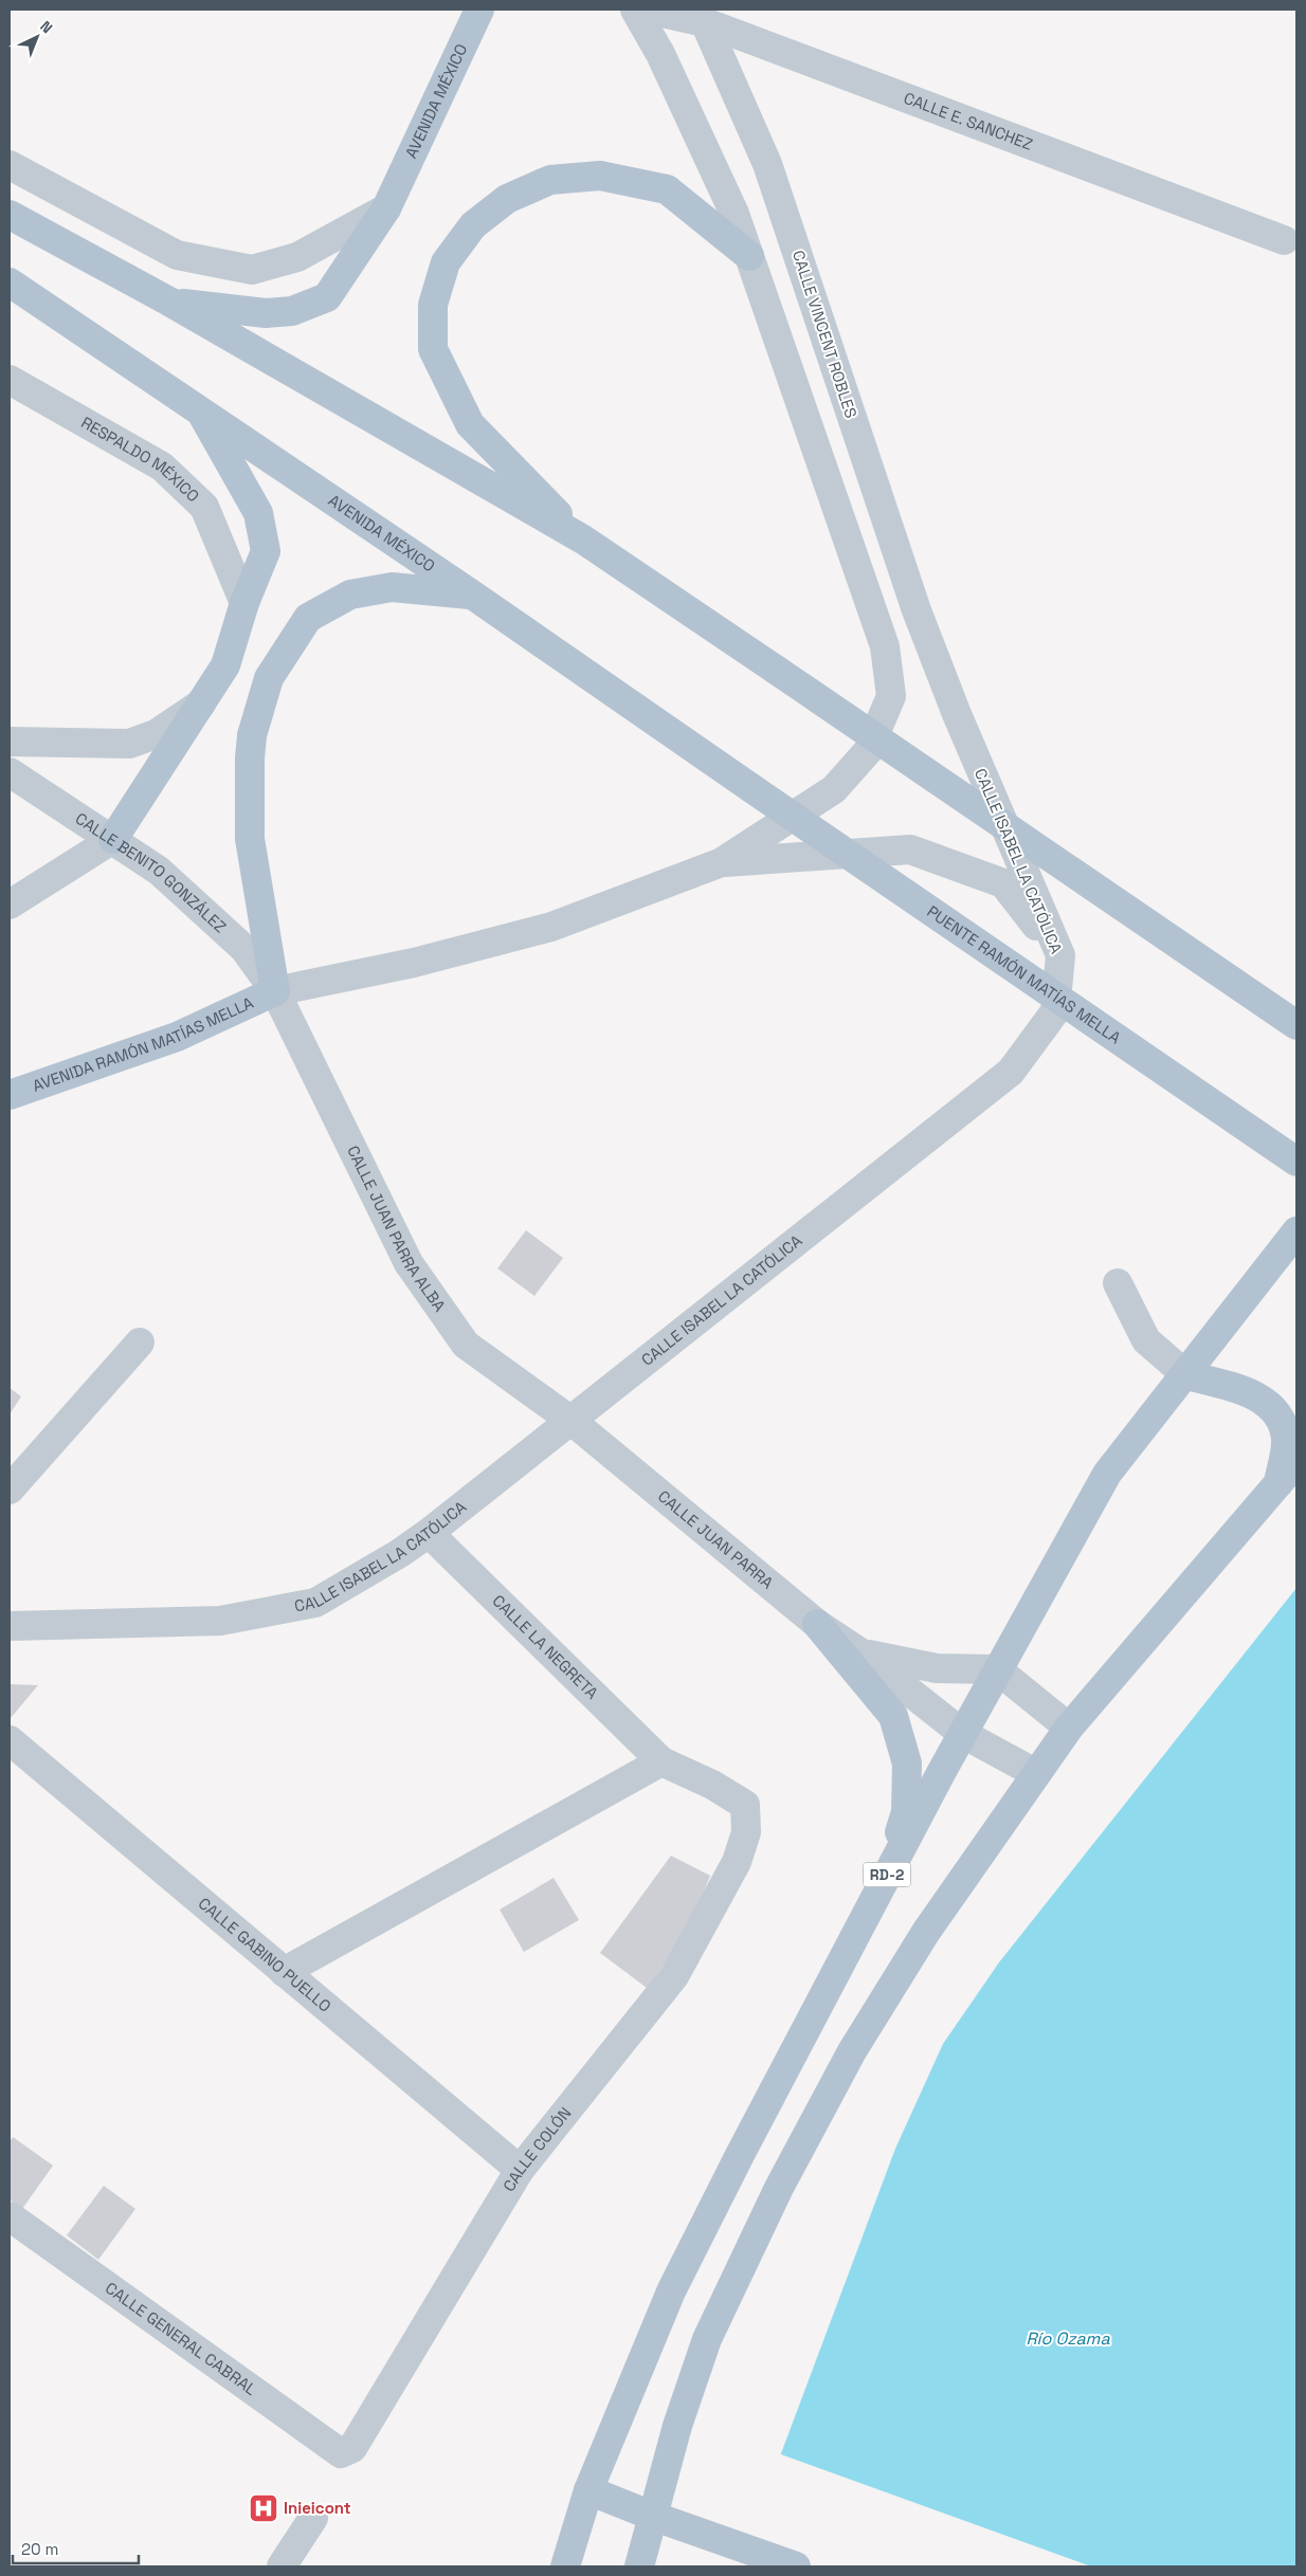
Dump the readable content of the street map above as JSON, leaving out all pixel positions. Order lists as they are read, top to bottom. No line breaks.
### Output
{"streets":{"main road":["AVENIDA MÉXICO","PUENTE RAMÓN MATÍAS MELLA","AVENIDA RAMÓN MATÍAS MELLA","RD-2"],"street":["CALLE E. SANCHEZ","CALLE VINCENT ROBLES","RESPALDO MÉXICO","CALLE ISABEL LA CATÓLICA","CALLE BENITO GONZÁLEZ","CALLE JUAN PARRA ALBA","CALLE JUAN PARRA","CALLE LA NEGRETA","CALLE GABINO PUELLO","CALLE COLÓN","CALLE GENERAL CABRAL"]},"crossings":[["AVENIDA MÉXICO","PUENTE RAMÓN MATÍAS MELLA"],["CALLE E. SANCHEZ","CALLE VINCENT ROBLES"],["CALLE VINCENT ROBLES","CALLE ISABEL LA CATÓLICA"],["CALLE ISABEL LA CATÓLICA","CALLE JUAN PARRA ALBA"],["CALLE ISABEL LA CATÓLICA","CALLE JUAN PARRA"],["CALLE ISABEL LA CATÓLICA","CALLE LA NEGRETA"],["CALLE BENITO GONZÁLEZ","AVENIDA RAMÓN MATÍAS MELLA"],["CALLE BENITO GONZÁLEZ","CALLE JUAN PARRA ALBA"],["AVENIDA RAMÓN MATÍAS MELLA","CALLE JUAN PARRA ALBA"],["CALLE JUAN PARRA ALBA","CALLE JUAN PARRA"],["CALLE JUAN PARRA","RD-2"],["CALLE LA NEGRETA","CALLE COLÓN"],["CALLE GABINO PUELLO","CALLE COLÓN"],["CALLE COLÓN","CALLE GENERAL CABRAL"]],"water":["Río Ozama"],"places":{"hospital":["Inieicont"]},"scale_bar":"20 m","north":"top right"}
